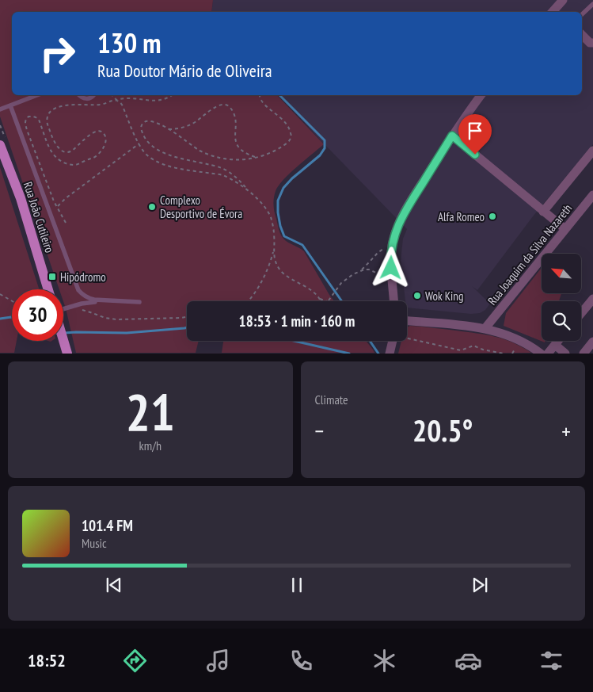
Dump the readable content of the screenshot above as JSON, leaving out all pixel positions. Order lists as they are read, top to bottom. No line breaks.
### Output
{"streets":{"main road":["Rua João Cutileiro"],"street":["Rua Joaquim da Silva Nazareth"]},"places":{"other":["Complexo Desportivo de Évora","Alfa Romeo","Wok King"],"transit":["Hipódromo"]},"north":"top left","page":{"turn":["130 m","Rua Doutor Mário de Oliveira"],"limit":"30","trip":"18:53 · 1 min · 160 m","tile":[["21","km/h"],"Climate"],"heat":["−","20.5°","+"],"song":["101.4 FM","Music"],"tabs":"18:52"}}
